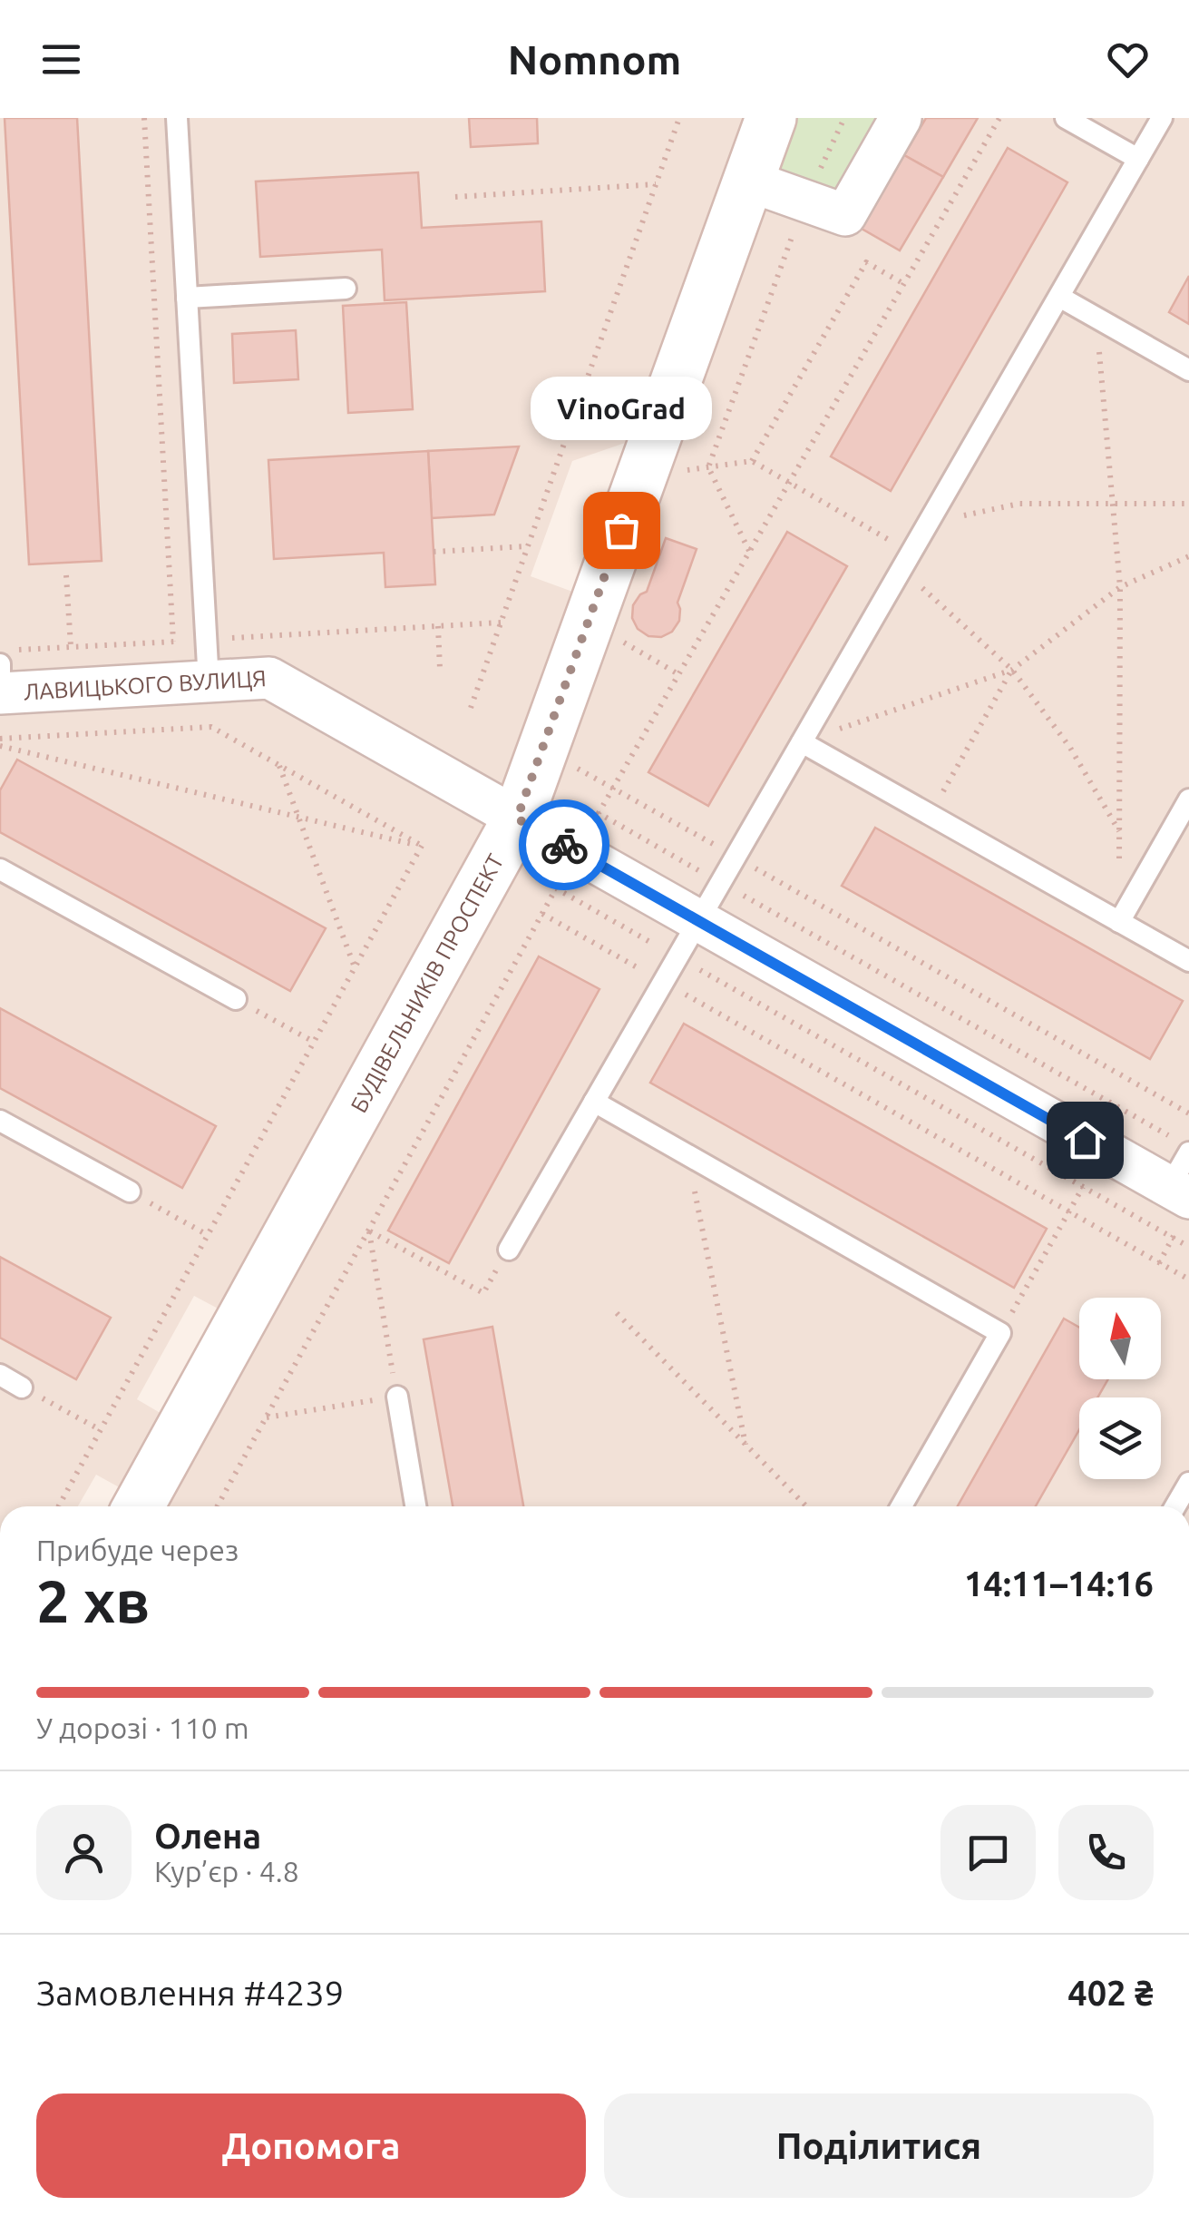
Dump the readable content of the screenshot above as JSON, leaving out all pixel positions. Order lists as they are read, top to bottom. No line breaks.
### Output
{"streets":{"main road":["БУДІВЕЛЬНИКІВ ПРОСПЕКТ"],"street":["ЛАВИЦЬКОГО ВУЛИЦЯ"]},"crossings":[["ЛАВИЦЬКОГО ВУЛИЦЯ","БУДІВЕЛЬНИКІВ ПРОСПЕКТ"]],"places":["VinoGrad"],"north":"top","page":{"header":"Nomnom","bubble":"VinoGrad","heading":["2 хв","Прибуде через","14:11–14:16"],"panel":["Олена","Кур’єр · 4.8","Замовлення #4239","402 ₴"],"bar":"У дорозі · 110 m","buttons":["Допомога","Поділитися"]}}
